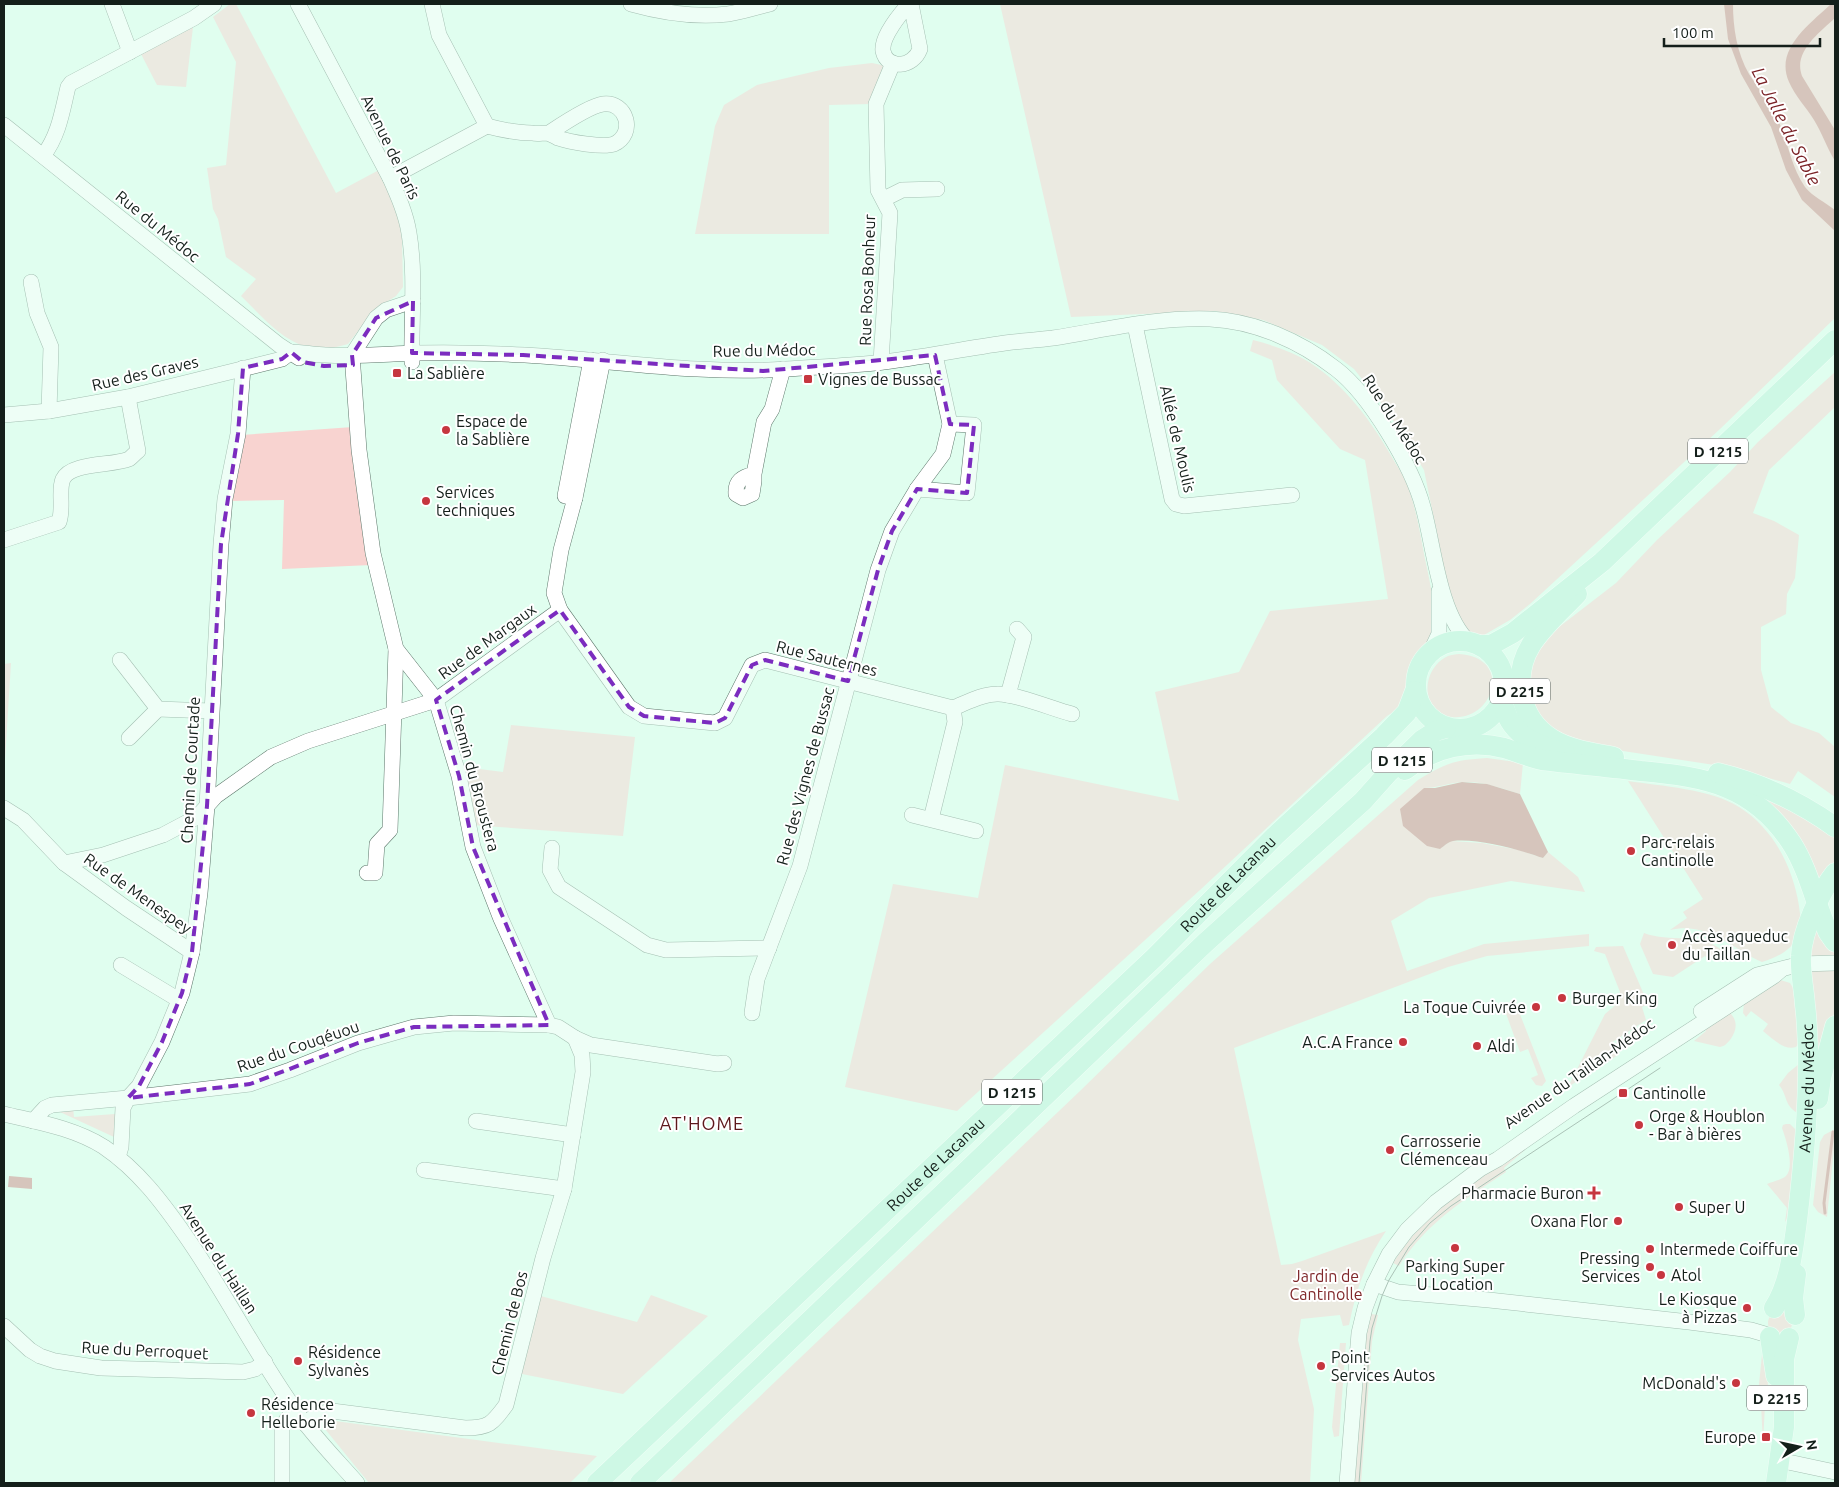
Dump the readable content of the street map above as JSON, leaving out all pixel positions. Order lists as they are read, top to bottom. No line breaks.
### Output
{"streets":{"main road":["D 1215","D 2215","Route de Lacanau","Avenue du Médoc"],"street":["Avenue de Paris","Rue du Médoc","Rue Rosa Bonheur","Rue des Graves","Allée de Moulis","Rue de Margaux","Rue Sauternes","Chemin de Courtade","Rue des Vignes de Bussac","Chemin du Broustera","Rue de Menespey","Rue du Couqéuou","Avenue du Taillan-Médoc","Avenue du Haillan","Chemin de Bos","Rue du Perroquet"]},"crossings":[["Avenue de Paris","Rue du Médoc"],["Rue du Médoc","Rue Rosa Bonheur"],["Rue du Médoc","Rue des Graves"],["Rue du Médoc","Allée de Moulis"],["Rue du Médoc","D 1215"],["Rue du Médoc","Rue Sauternes"],["Rue du Médoc","D 2215"],["Rue du Médoc","Rue des Vignes de Bussac"],["Rue du Médoc","Chemin du Broustera"],["Rue du Médoc","Route de Lacanau"],["Rue des Graves","Chemin de Courtade"],["D 1215","D 2215"],["D 1215","Route de Lacanau"],["Rue de Margaux","Rue Sauternes"],["Rue de Margaux","Chemin du Broustera"],["Rue de Margaux","Rue de Menespey"],["Rue Sauternes","Rue des Vignes de Bussac"],["D 2215","Route de Lacanau"],["Chemin de Courtade","Rue de Menespey"],["Chemin de Courtade","Rue du Couqéuou"],["Chemin de Courtade","Avenue du Haillan"],["Chemin du Broustera","Rue du Couqéuou"],["Rue du Couqéuou","Avenue du Haillan"],["Rue du Couqéuou","Chemin de Bos"],["Avenue du Taillan-Médoc","Avenue du Médoc"],["Avenue du Haillan","Chemin de Bos"],["Avenue du Haillan","Rue du Perroquet"]],"districts":["AT'HOME"],"water":["La Jalle du Sable"],"parks":["Jardin de Cantinolle"],"places":{"transit":["La Sablière","Vignes de Bussac","Cantinolle","Europe"],"other":["Espace de la Sablière","Services techniques","Parc-relais Cantinolle","Accès aqueduc du Taillan","Burger King","La Toque Cuivrée","A.C.A France","Aldi","Orge & Houblon - Bar à bières","Carrosserie Clémenceau","Super U","Oxana Flor","Parking Super U Location","Intermede Coiffure","Pressing Services","Atol","Le Kiosque à Pizzas","Résidence Sylvanès","Point Services Autos","McDonald's","Résidence Helleborie"],"health":["Pharmacie Buron"]},"scale_bar":"100 m","north":"right"}
